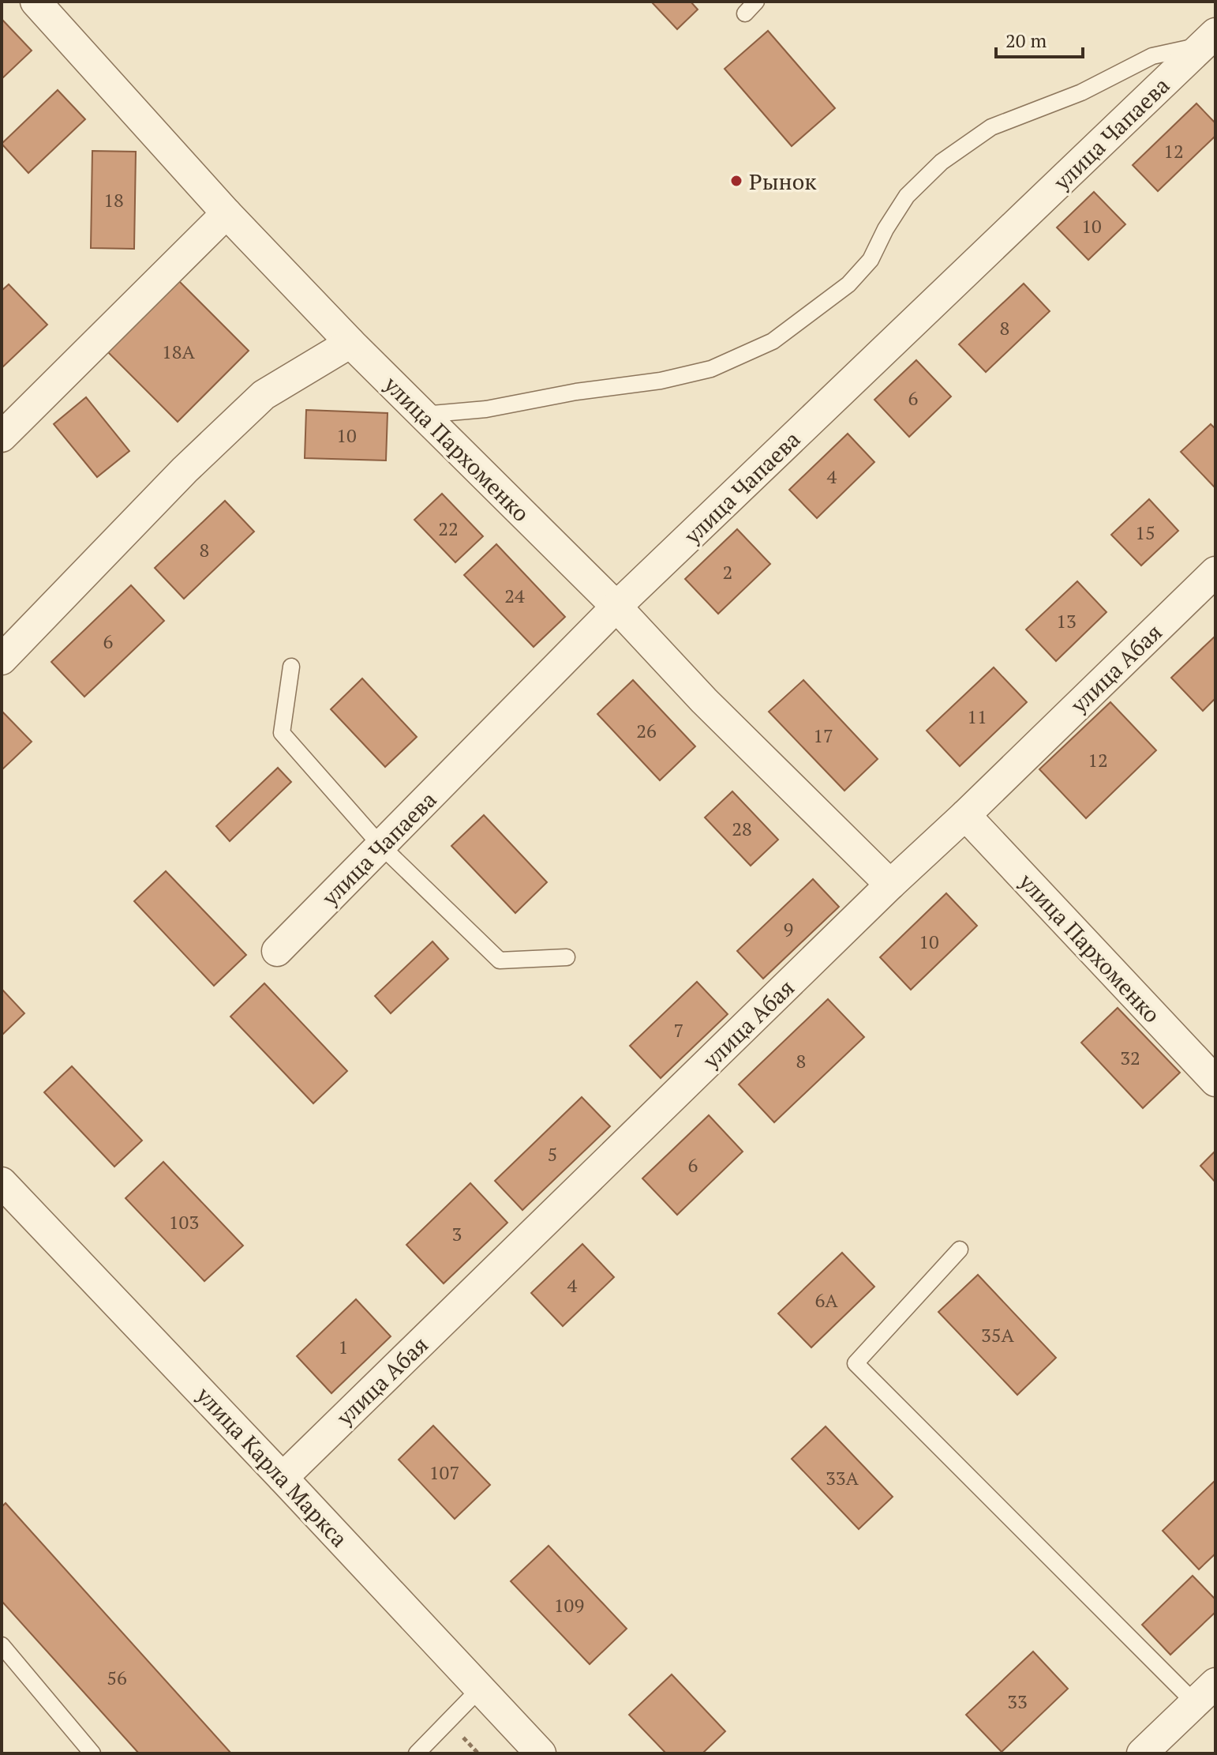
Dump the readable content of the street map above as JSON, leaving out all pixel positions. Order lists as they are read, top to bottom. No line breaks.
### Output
{"streets":{"street":["улица Чапаева","улица Пархоменко","улица Абая","улица Карла Маркса"]},"crossings":[["улица Чапаева","улица Пархоменко"],["улица Пархоменко","улица Абая"],["улица Абая","улица Карла Маркса"]],"places":["Рынок"],"house_numbers":["12","18","10","8","18А","6","10","4","22","15","8","2","24","13","6","11","26","17","12","28","9","10","7","32","8","5","6","103","3","4","6А","35А","1","107","33А","109","56","33"],"scale_bar":"20 m"}
